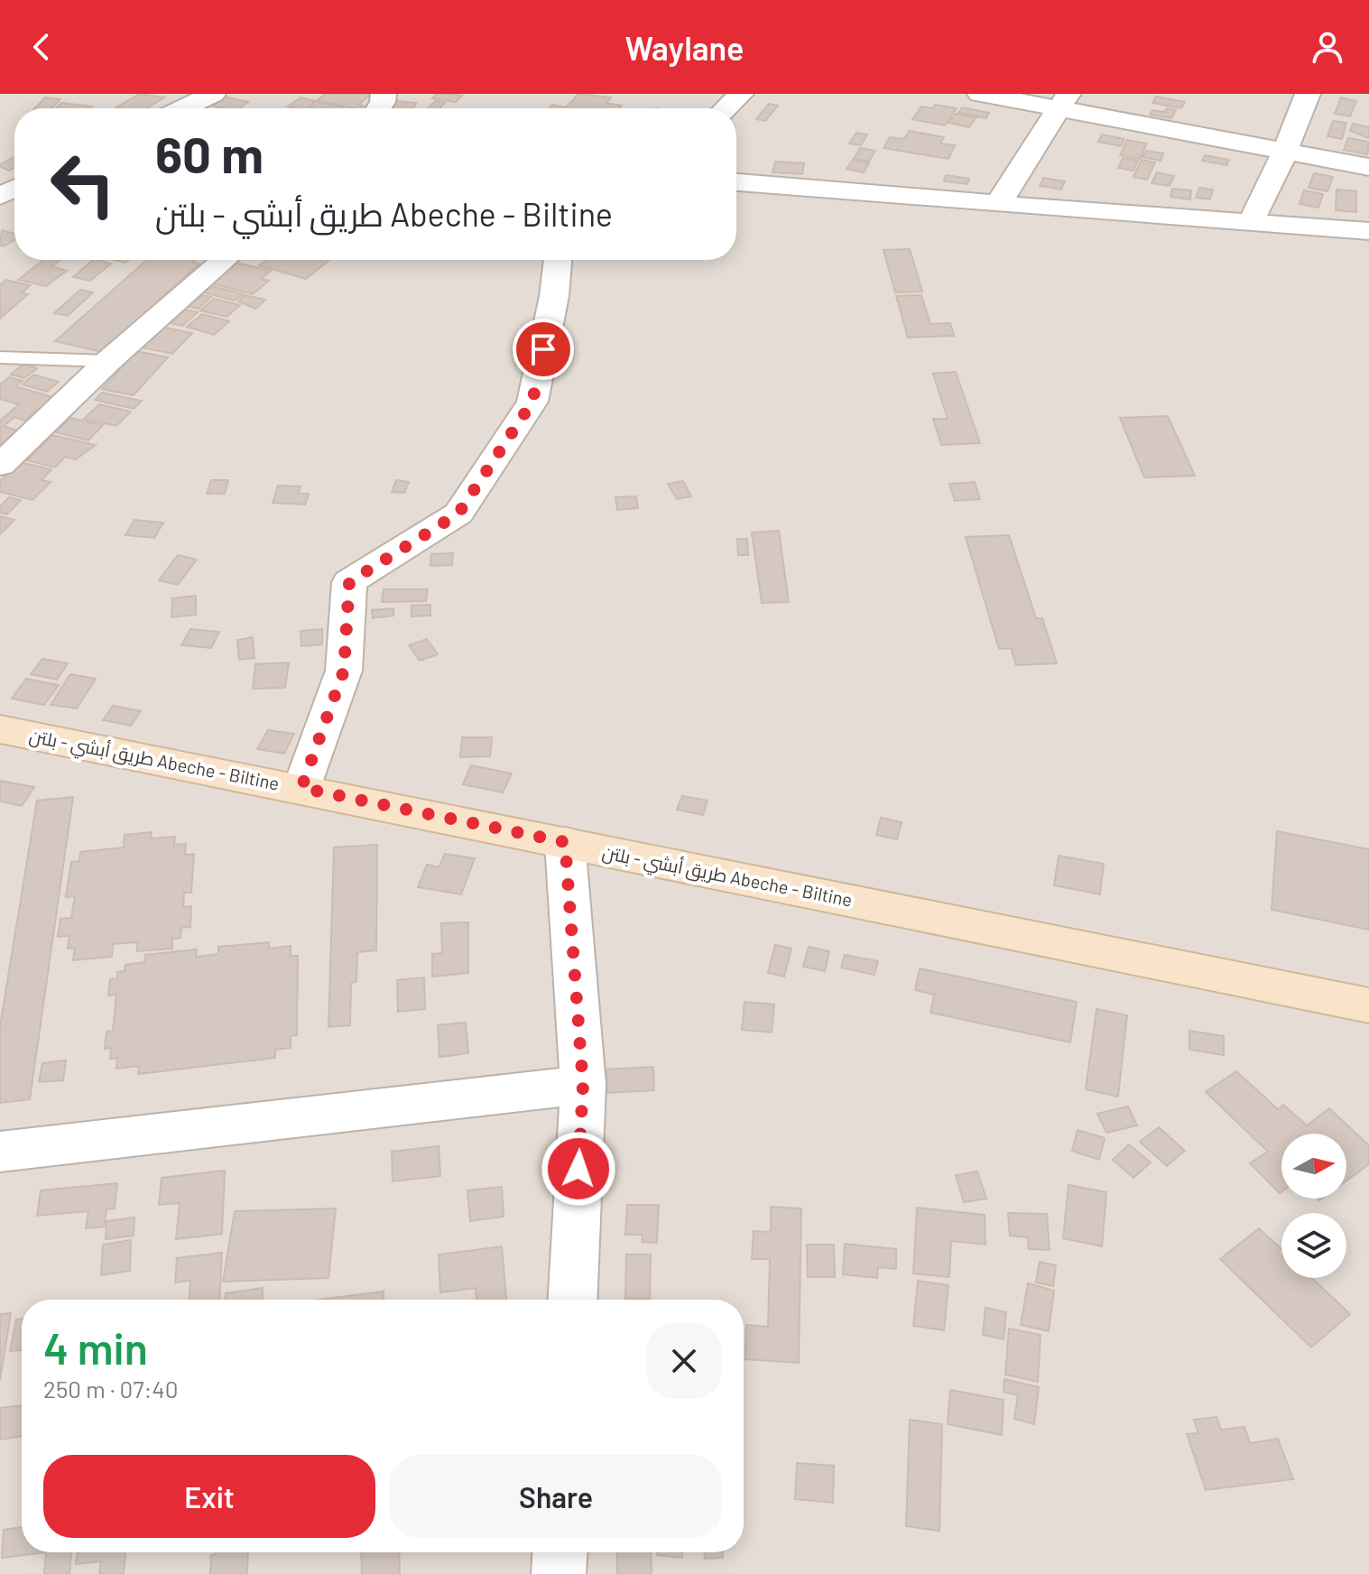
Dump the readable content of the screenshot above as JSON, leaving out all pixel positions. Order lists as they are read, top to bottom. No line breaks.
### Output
{"streets":{"main road":["طريق أبشي - بلتن Abeche - Biltine"]},"north":"right","page":{"header":"Waylane","turn":["60 m","طريق أبشي - بلتن Abeche - Biltine"],"heading":["4 min","250 m · 07:40"],"buttons":["Exit","Share"]}}
